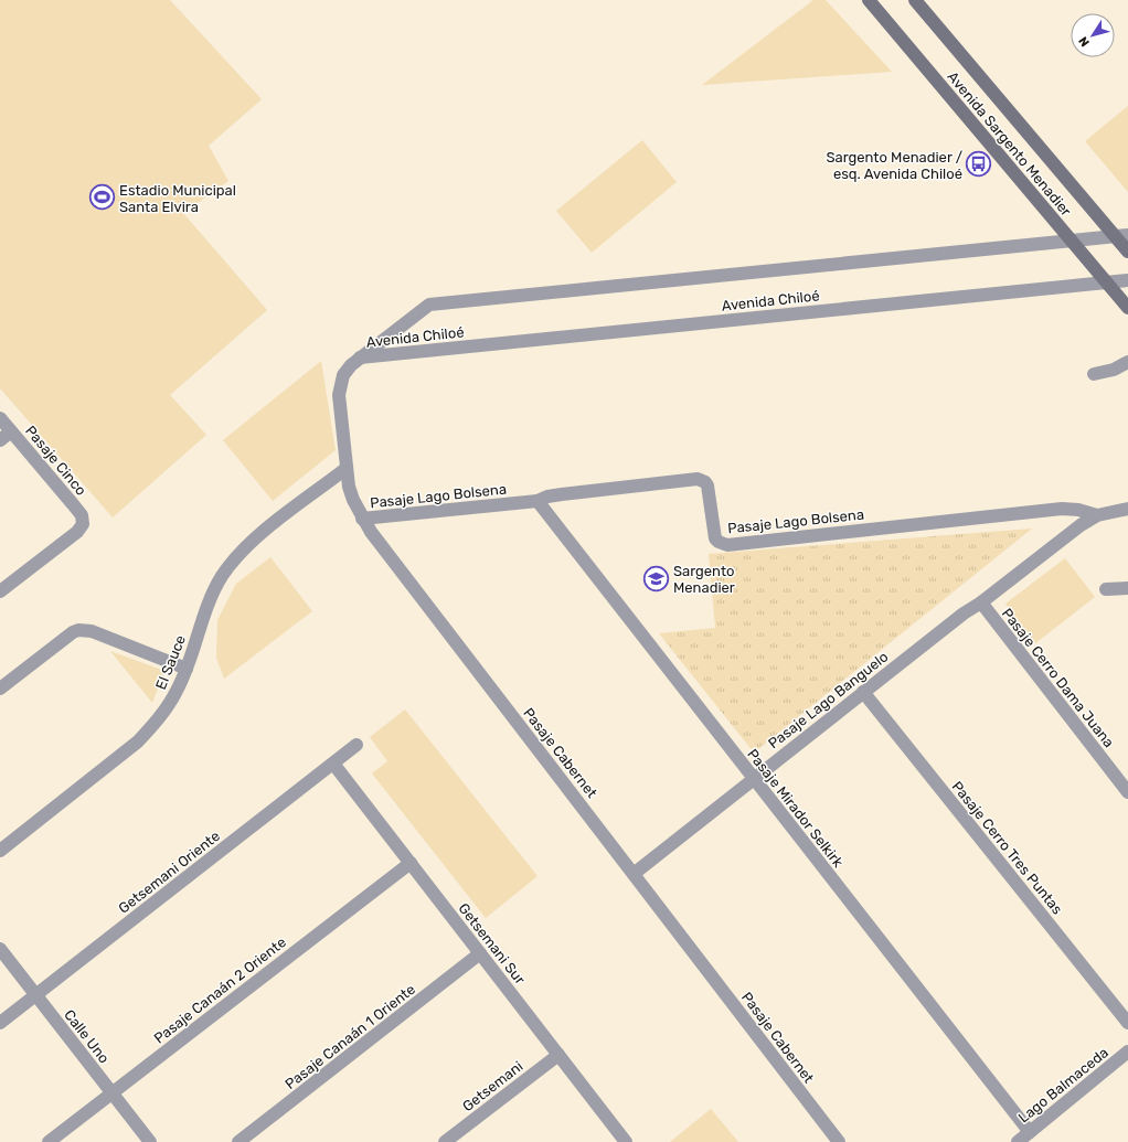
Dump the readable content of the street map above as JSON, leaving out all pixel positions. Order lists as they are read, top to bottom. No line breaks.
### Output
{"streets":{"street":["Avenida Sargento Menadier","Avenida Chiloé","Pasaje Cinco","Pasaje Lago Bolsena","El Sauce","Pasaje Cerro Dama Juana","Pasaje Lago Banguelo","Pasaje Cabernet","Pasaje Mirador Selkirk","Pasaje Cerro Tres Puntas","Getsemani Oriente","Getsemani Sur","Pasaje Canaán 2 Oriente","Calle Uno","Pasaje Canaán 1 Oriente","Lago Balmaceda","Getsemani"]},"crossings":[["Avenida Sargento Menadier","Avenida Chiloé"],["Avenida Chiloé","Pasaje Cabernet"],["Pasaje Lago Bolsena","Pasaje Cerro Dama Juana"],["Pasaje Lago Bolsena","Pasaje Lago Banguelo"],["Pasaje Lago Bolsena","Pasaje Cabernet"],["Pasaje Lago Bolsena","Pasaje Mirador Selkirk"],["El Sauce","Pasaje Cabernet"],["Pasaje Cerro Dama Juana","Pasaje Lago Banguelo"],["Pasaje Lago Banguelo","Pasaje Cabernet"],["Pasaje Lago Banguelo","Pasaje Mirador Selkirk"],["Pasaje Lago Banguelo","Pasaje Cerro Tres Puntas"],["Pasaje Mirador Selkirk","Lago Balmaceda"],["Getsemani Oriente","Getsemani Sur"],["Getsemani Oriente","Calle Uno"],["Getsemani Sur","Pasaje Canaán 2 Oriente"],["Getsemani Sur","Pasaje Canaán 1 Oriente"],["Getsemani Sur","Getsemani"],["Pasaje Canaán 2 Oriente","Calle Uno"]],"places":{"bus stop":["Sargento Menadier / esq. Avenida Chiloé"],"sports":["Estadio Municipal Santa Elvira"],"school or university":["Sargento Menadier"]},"north":"bottom left"}
